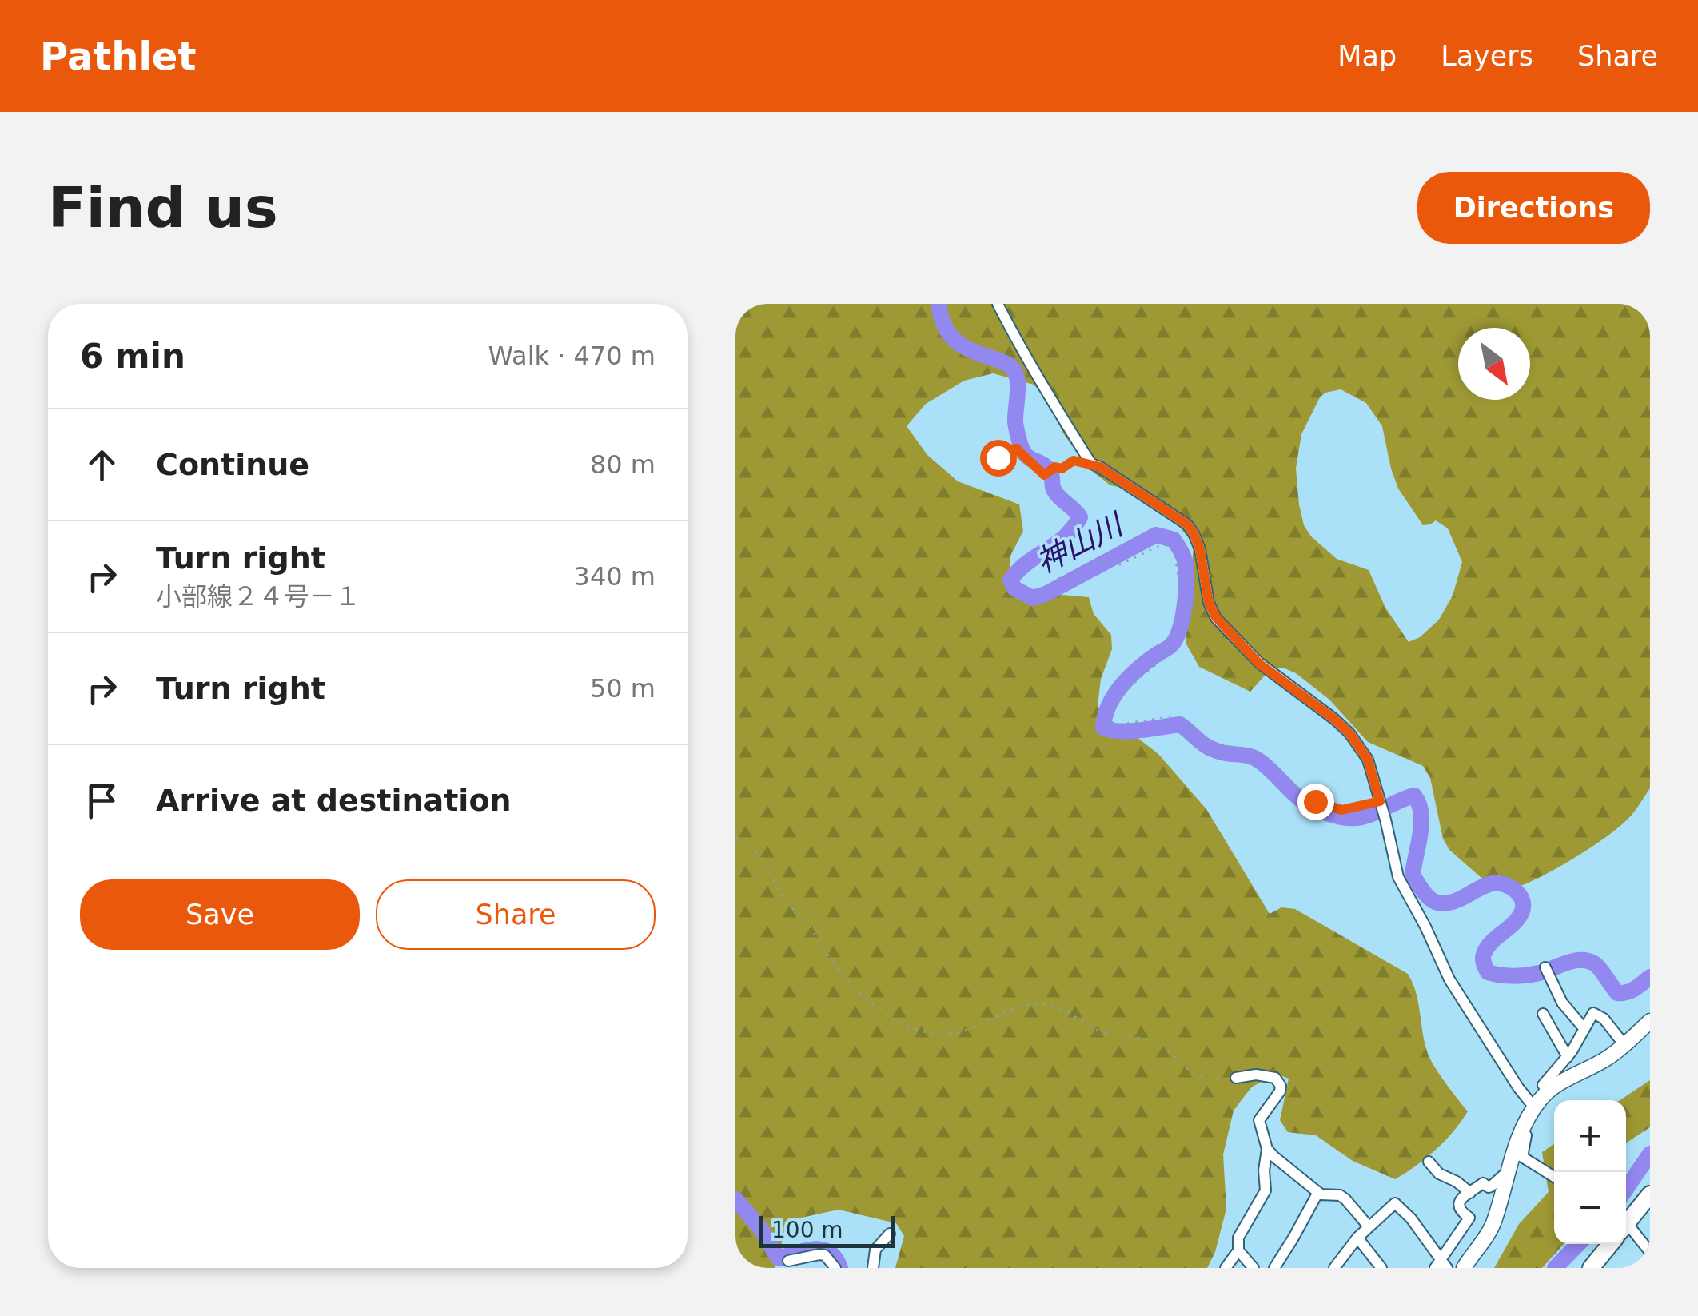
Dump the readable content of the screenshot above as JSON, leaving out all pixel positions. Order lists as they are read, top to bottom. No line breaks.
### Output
{"water":["神山川"],"scale_bar":"100 m","north":"bottom right","page":{"header":"Pathlet","nav":["Map","Layers","Share"],"buttons":["Directions",["Save","Share"]],"title":"Find us","heading":["6 min","Walk · 470 m"],"list":[["Continue","80 m"],["Turn right","小部線２４号－１","340 m"],["Turn right","50 m"],"Arrive at destination"],"map_buttons":["+","−"],"scale":"100 m"}}
